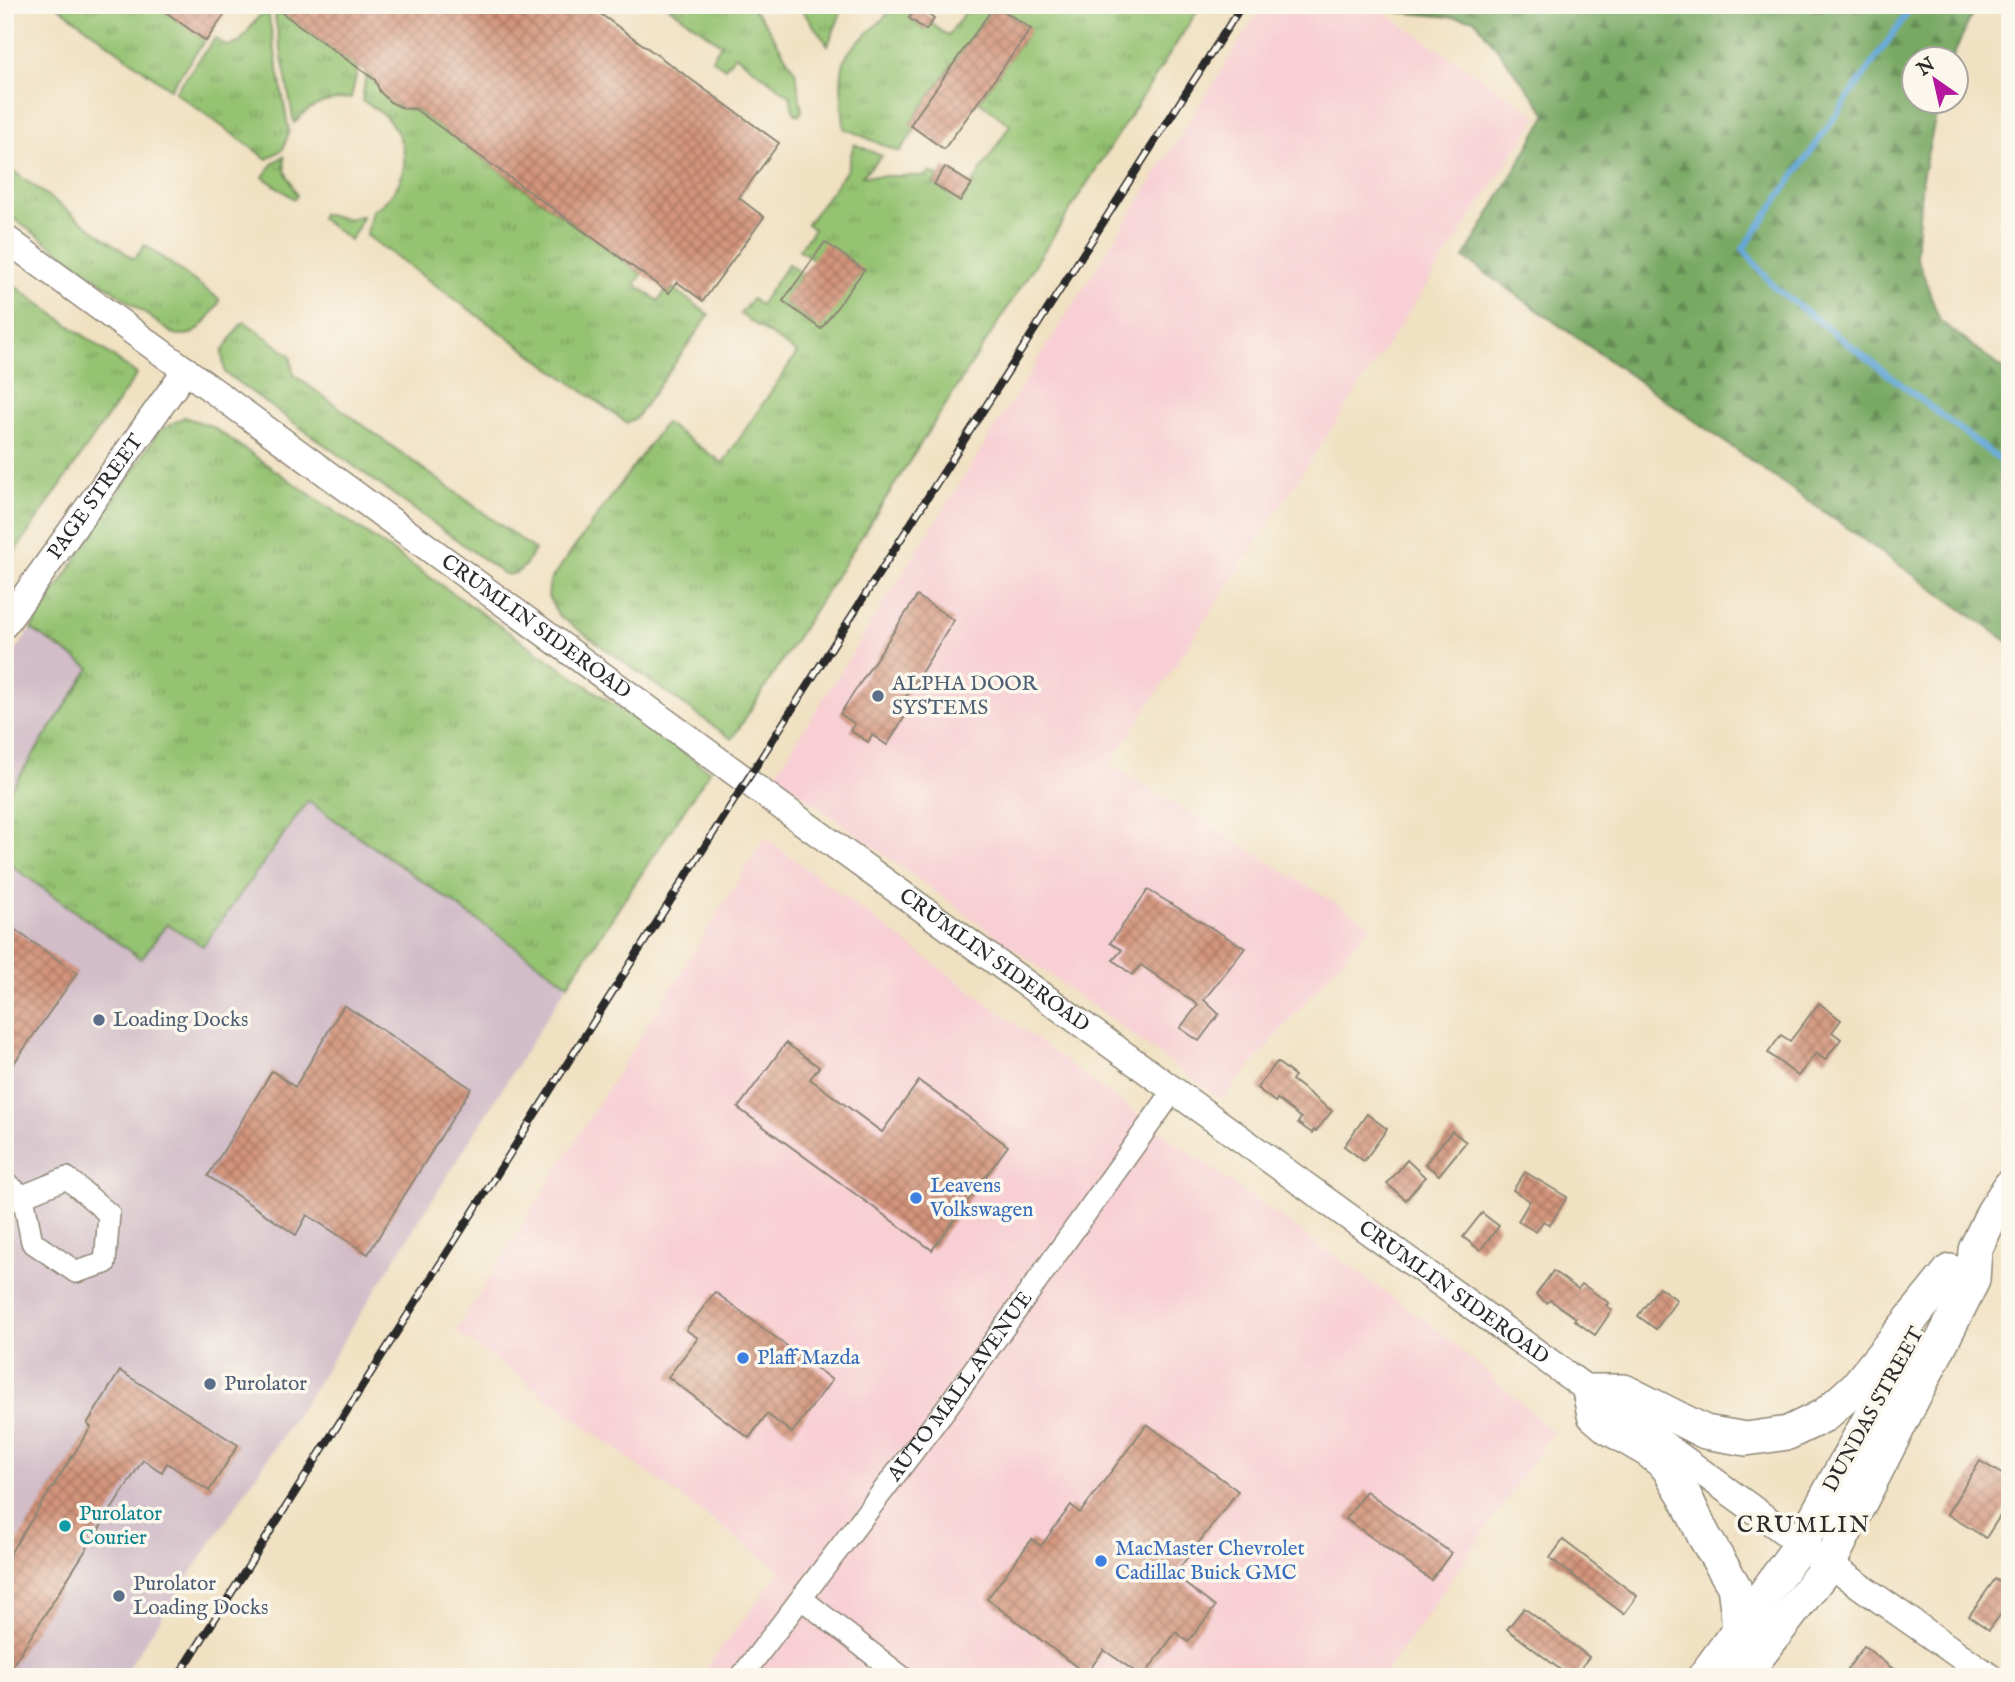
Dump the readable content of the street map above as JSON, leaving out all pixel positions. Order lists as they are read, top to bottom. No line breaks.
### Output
{"streets":{"main road":["DUNDAS STREET"],"street":["PAGE STREET","CRUMLIN SIDEROAD","AUTO MALL AVENUE"]},"crossings":[["PAGE STREET","CRUMLIN SIDEROAD"],["CRUMLIN SIDEROAD","AUTO MALL AVENUE"],["CRUMLIN SIDEROAD","DUNDAS STREET"]],"districts":["CRUMLIN"],"places":["ALPHA DOOR SYSTEMS","Loading Docks","Leavens Volkswagen","Plaff Mazda","Purolator","Purolator Courier","MacMaster Chevrolet Cadillac Buick GMC","Purolator Loading Docks"],"north":"top left"}
